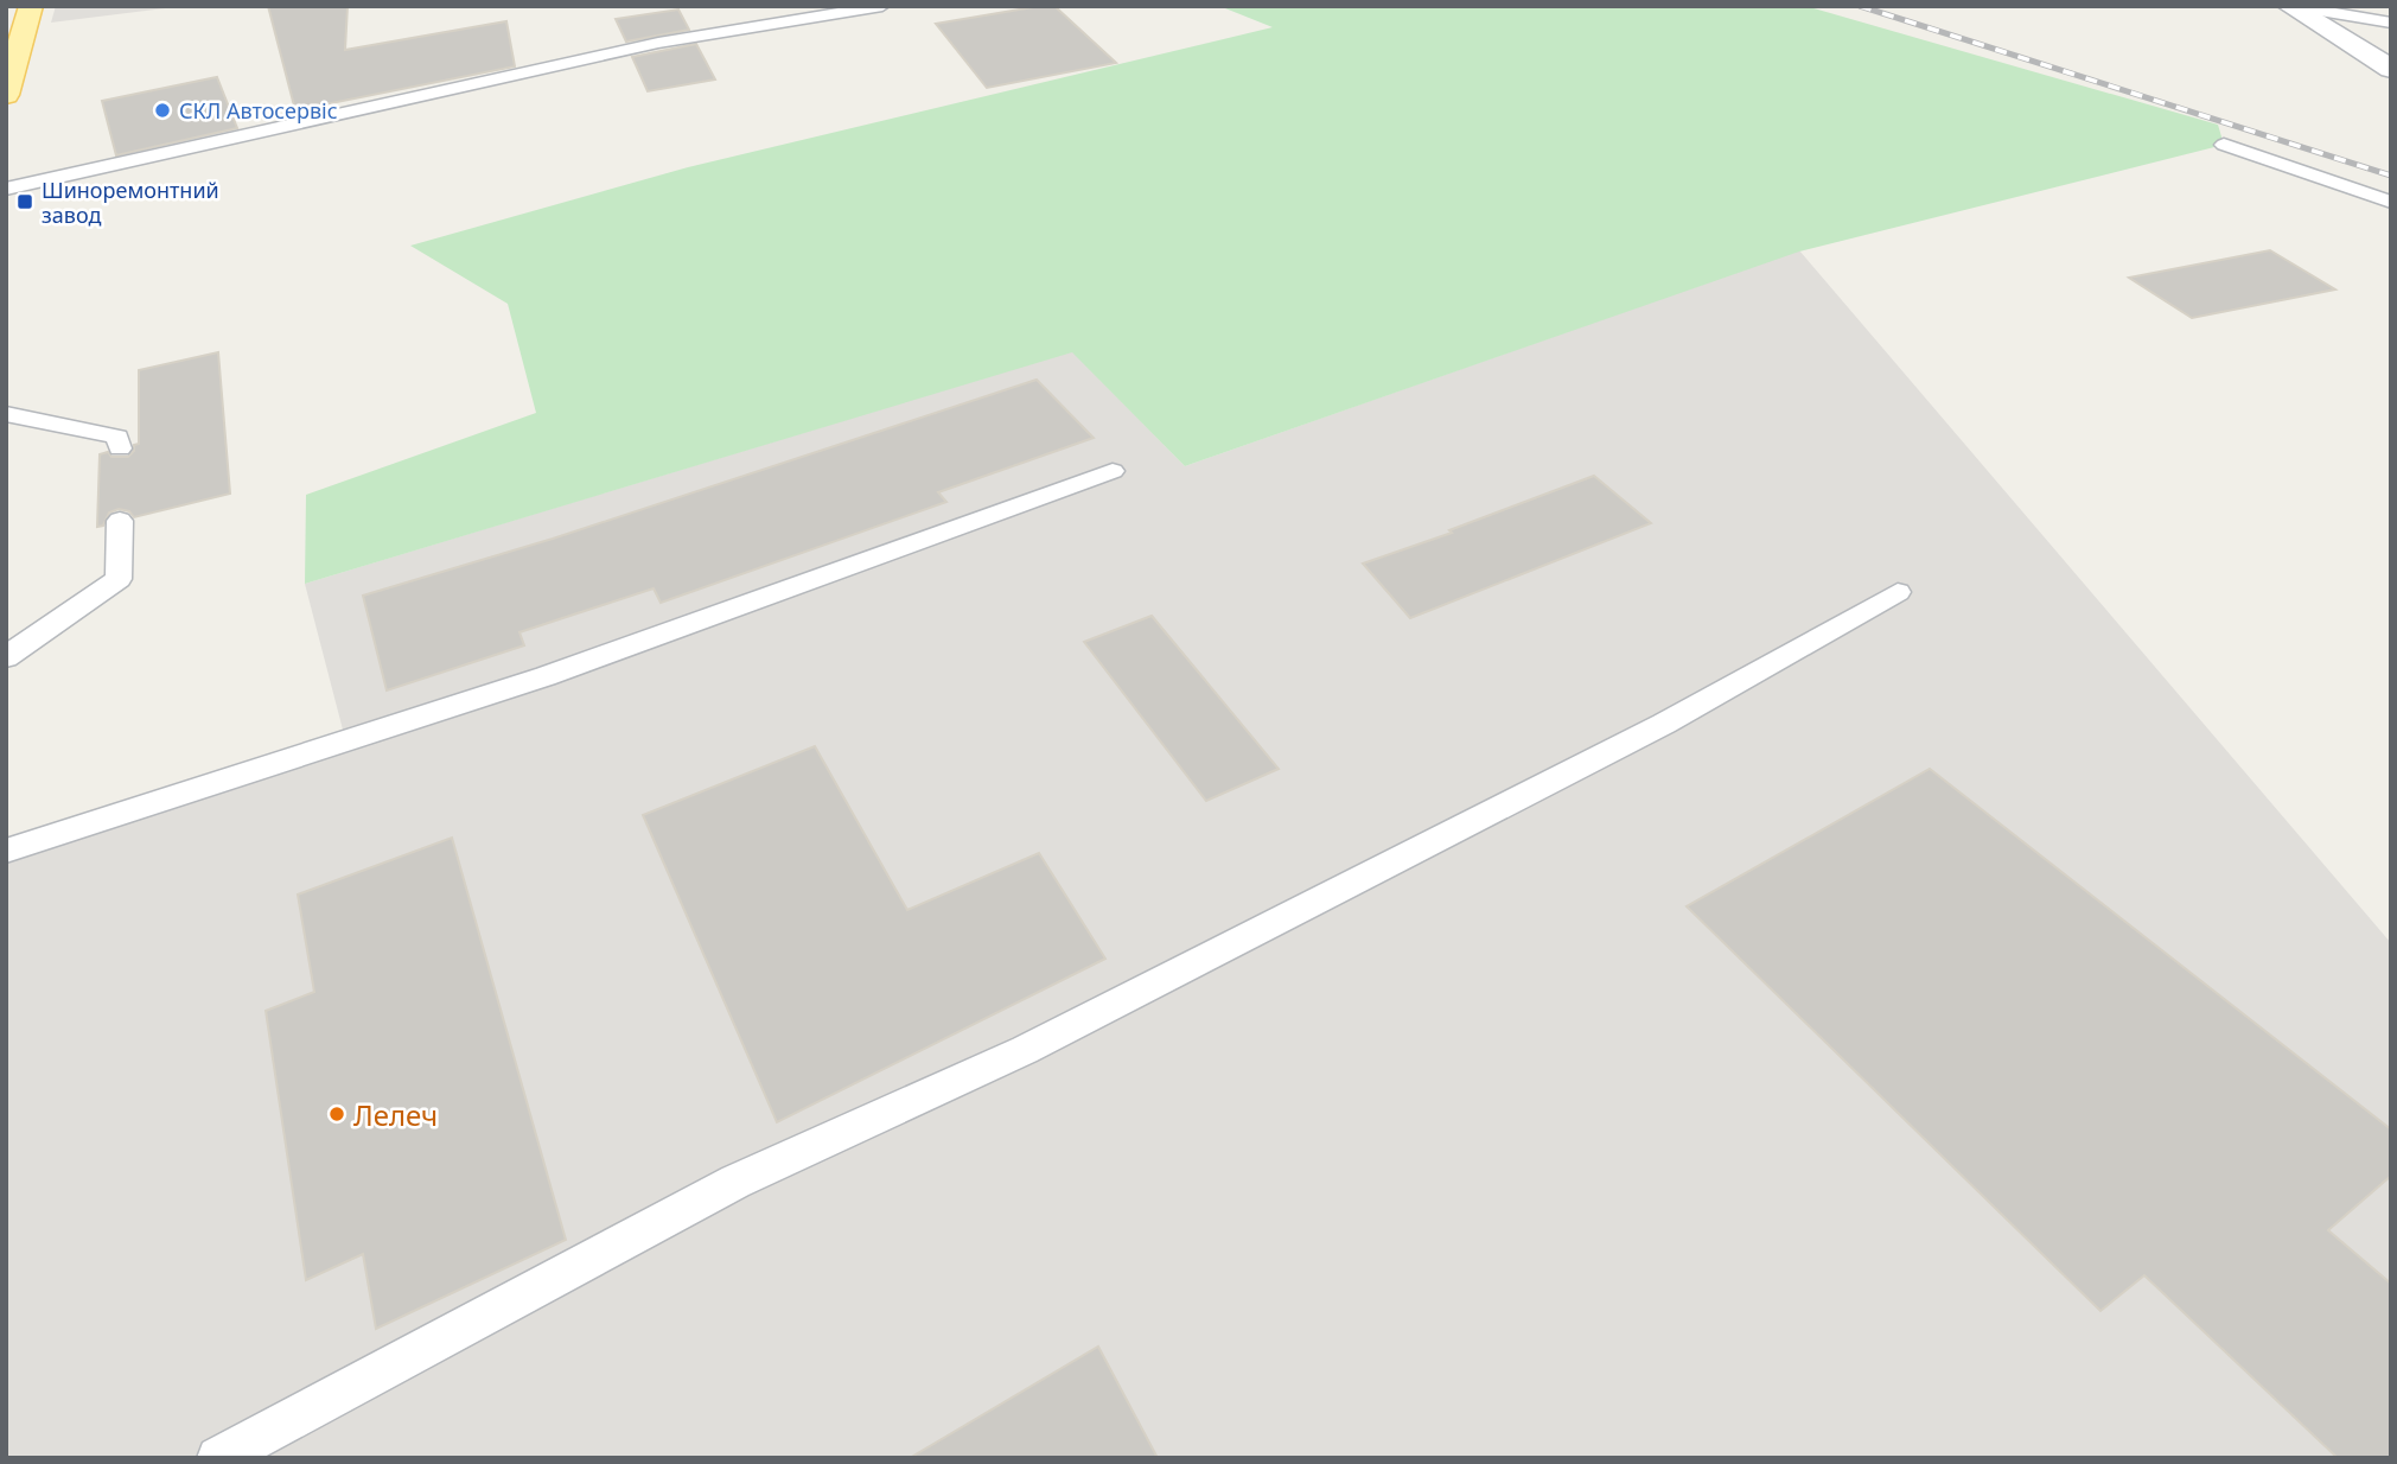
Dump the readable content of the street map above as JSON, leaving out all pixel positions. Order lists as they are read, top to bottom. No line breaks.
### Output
{"places":{"other":["СКЛ Автосервіс","Лелеч"],"transit":["Шиноремонтний завод"]}}
